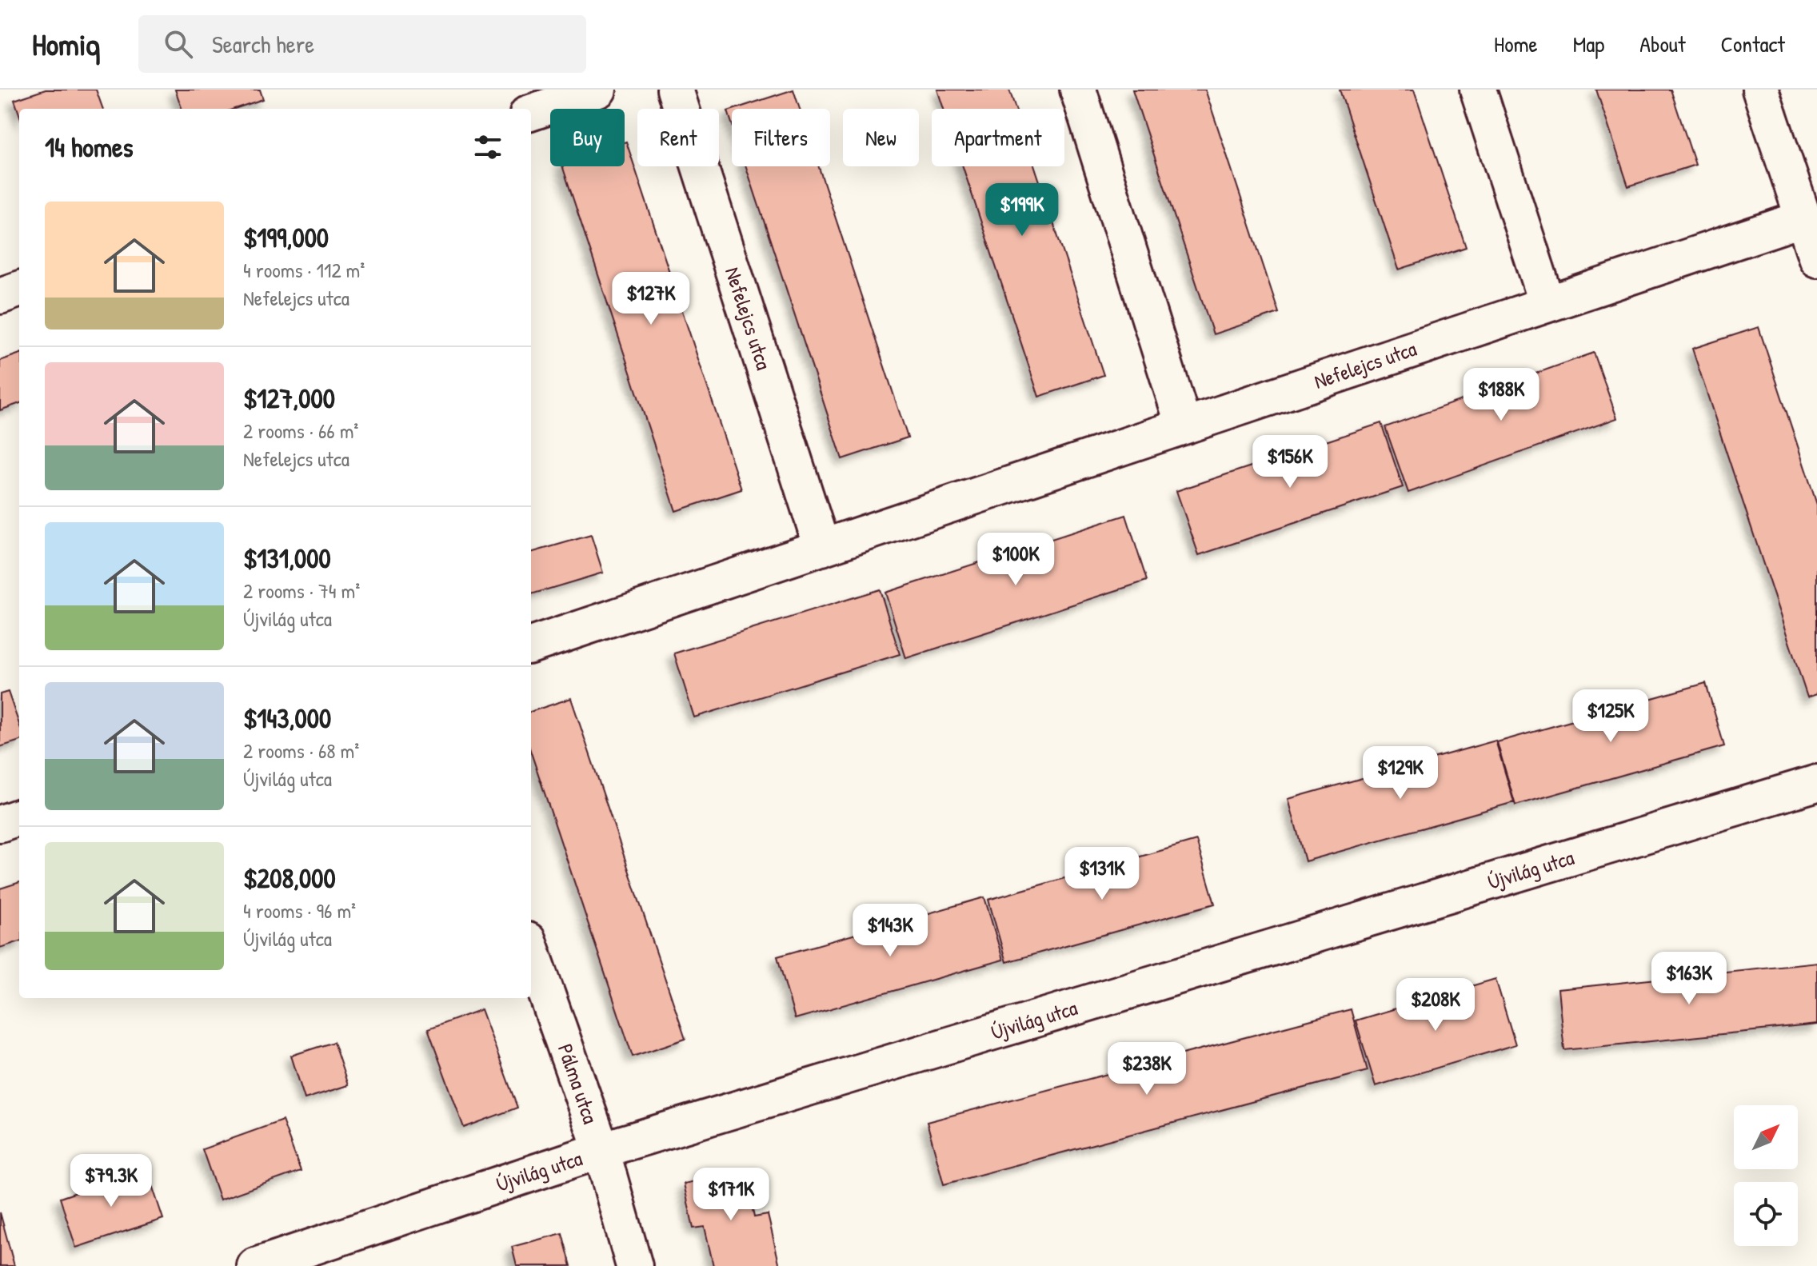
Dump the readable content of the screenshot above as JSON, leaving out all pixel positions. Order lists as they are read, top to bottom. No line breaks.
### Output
{"streets":{"street":["Nefelejcs utca","Újvilág utca","Pálma utca"]},"crossings":[["Újvilág utca","Pálma utca"]],"north":"top right","page":{"header":"Homiq","search":"Search here","nav":["Home","Map","About","Contact"],"chip":["Buy","Rent","Filters","New","Apartment"],"heading":"14 homes","price":["$199K","$127K","$188K","$156K","$100K","$125K","$129K","$131K","$143K","$163K","$208K","$238K","$79.3K","$171K"],"list":[{"name":"$199,000","note":"4 rooms · 112 m² · Nefelejcs utca"},{"name":"$127,000","note":"2 rooms · 66 m² · Nefelejcs utca"},{"name":"$131,000","note":"2 rooms · 74 m² · Újvilág utca"},{"name":"$143,000","note":"2 rooms · 68 m² · Újvilág utca"},{"name":"$208,000","note":"4 rooms · 96 m² · Újvilág utca"}]}}
